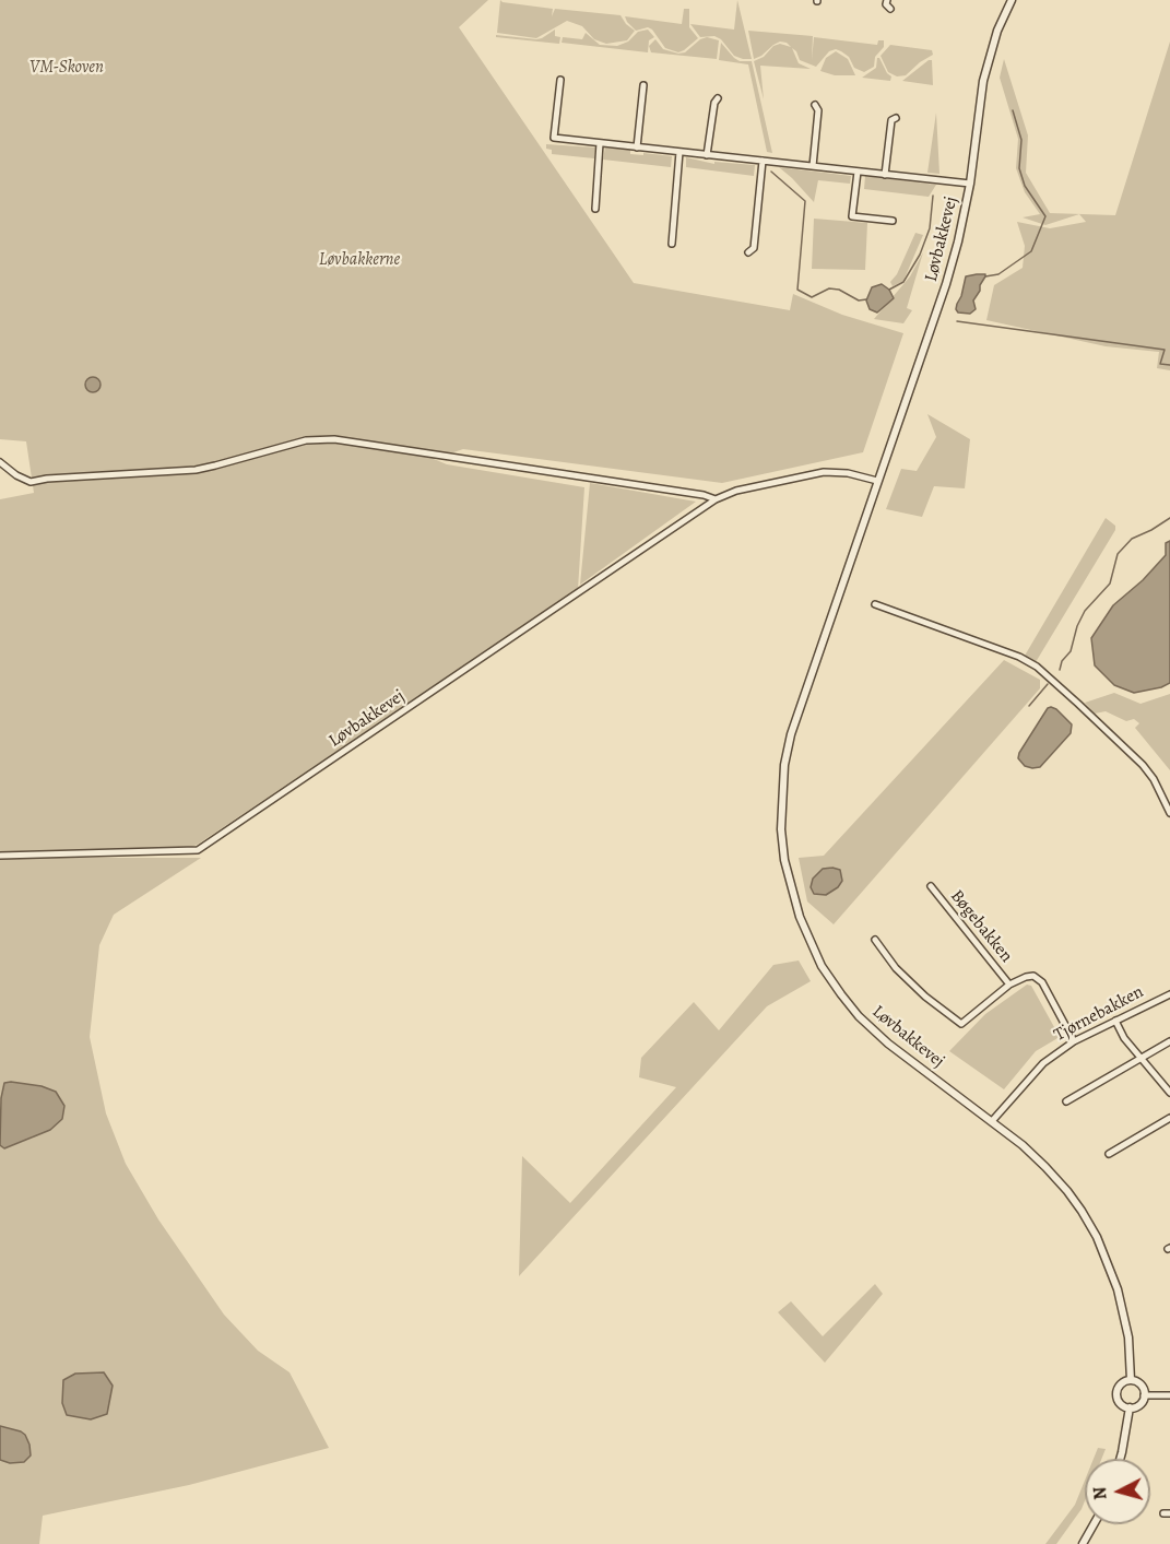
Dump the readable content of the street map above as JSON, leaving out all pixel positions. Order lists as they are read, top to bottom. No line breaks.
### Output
{"streets":{"street":["Løvbakkevej","Bøgebakken","Tjørnebakken"]},"crossings":[["Løvbakkevej","Tjørnebakken"],["Bøgebakken","Tjørnebakken"]],"parks":["VM-Skoven","Løvbakkerne"],"north":"left"}
